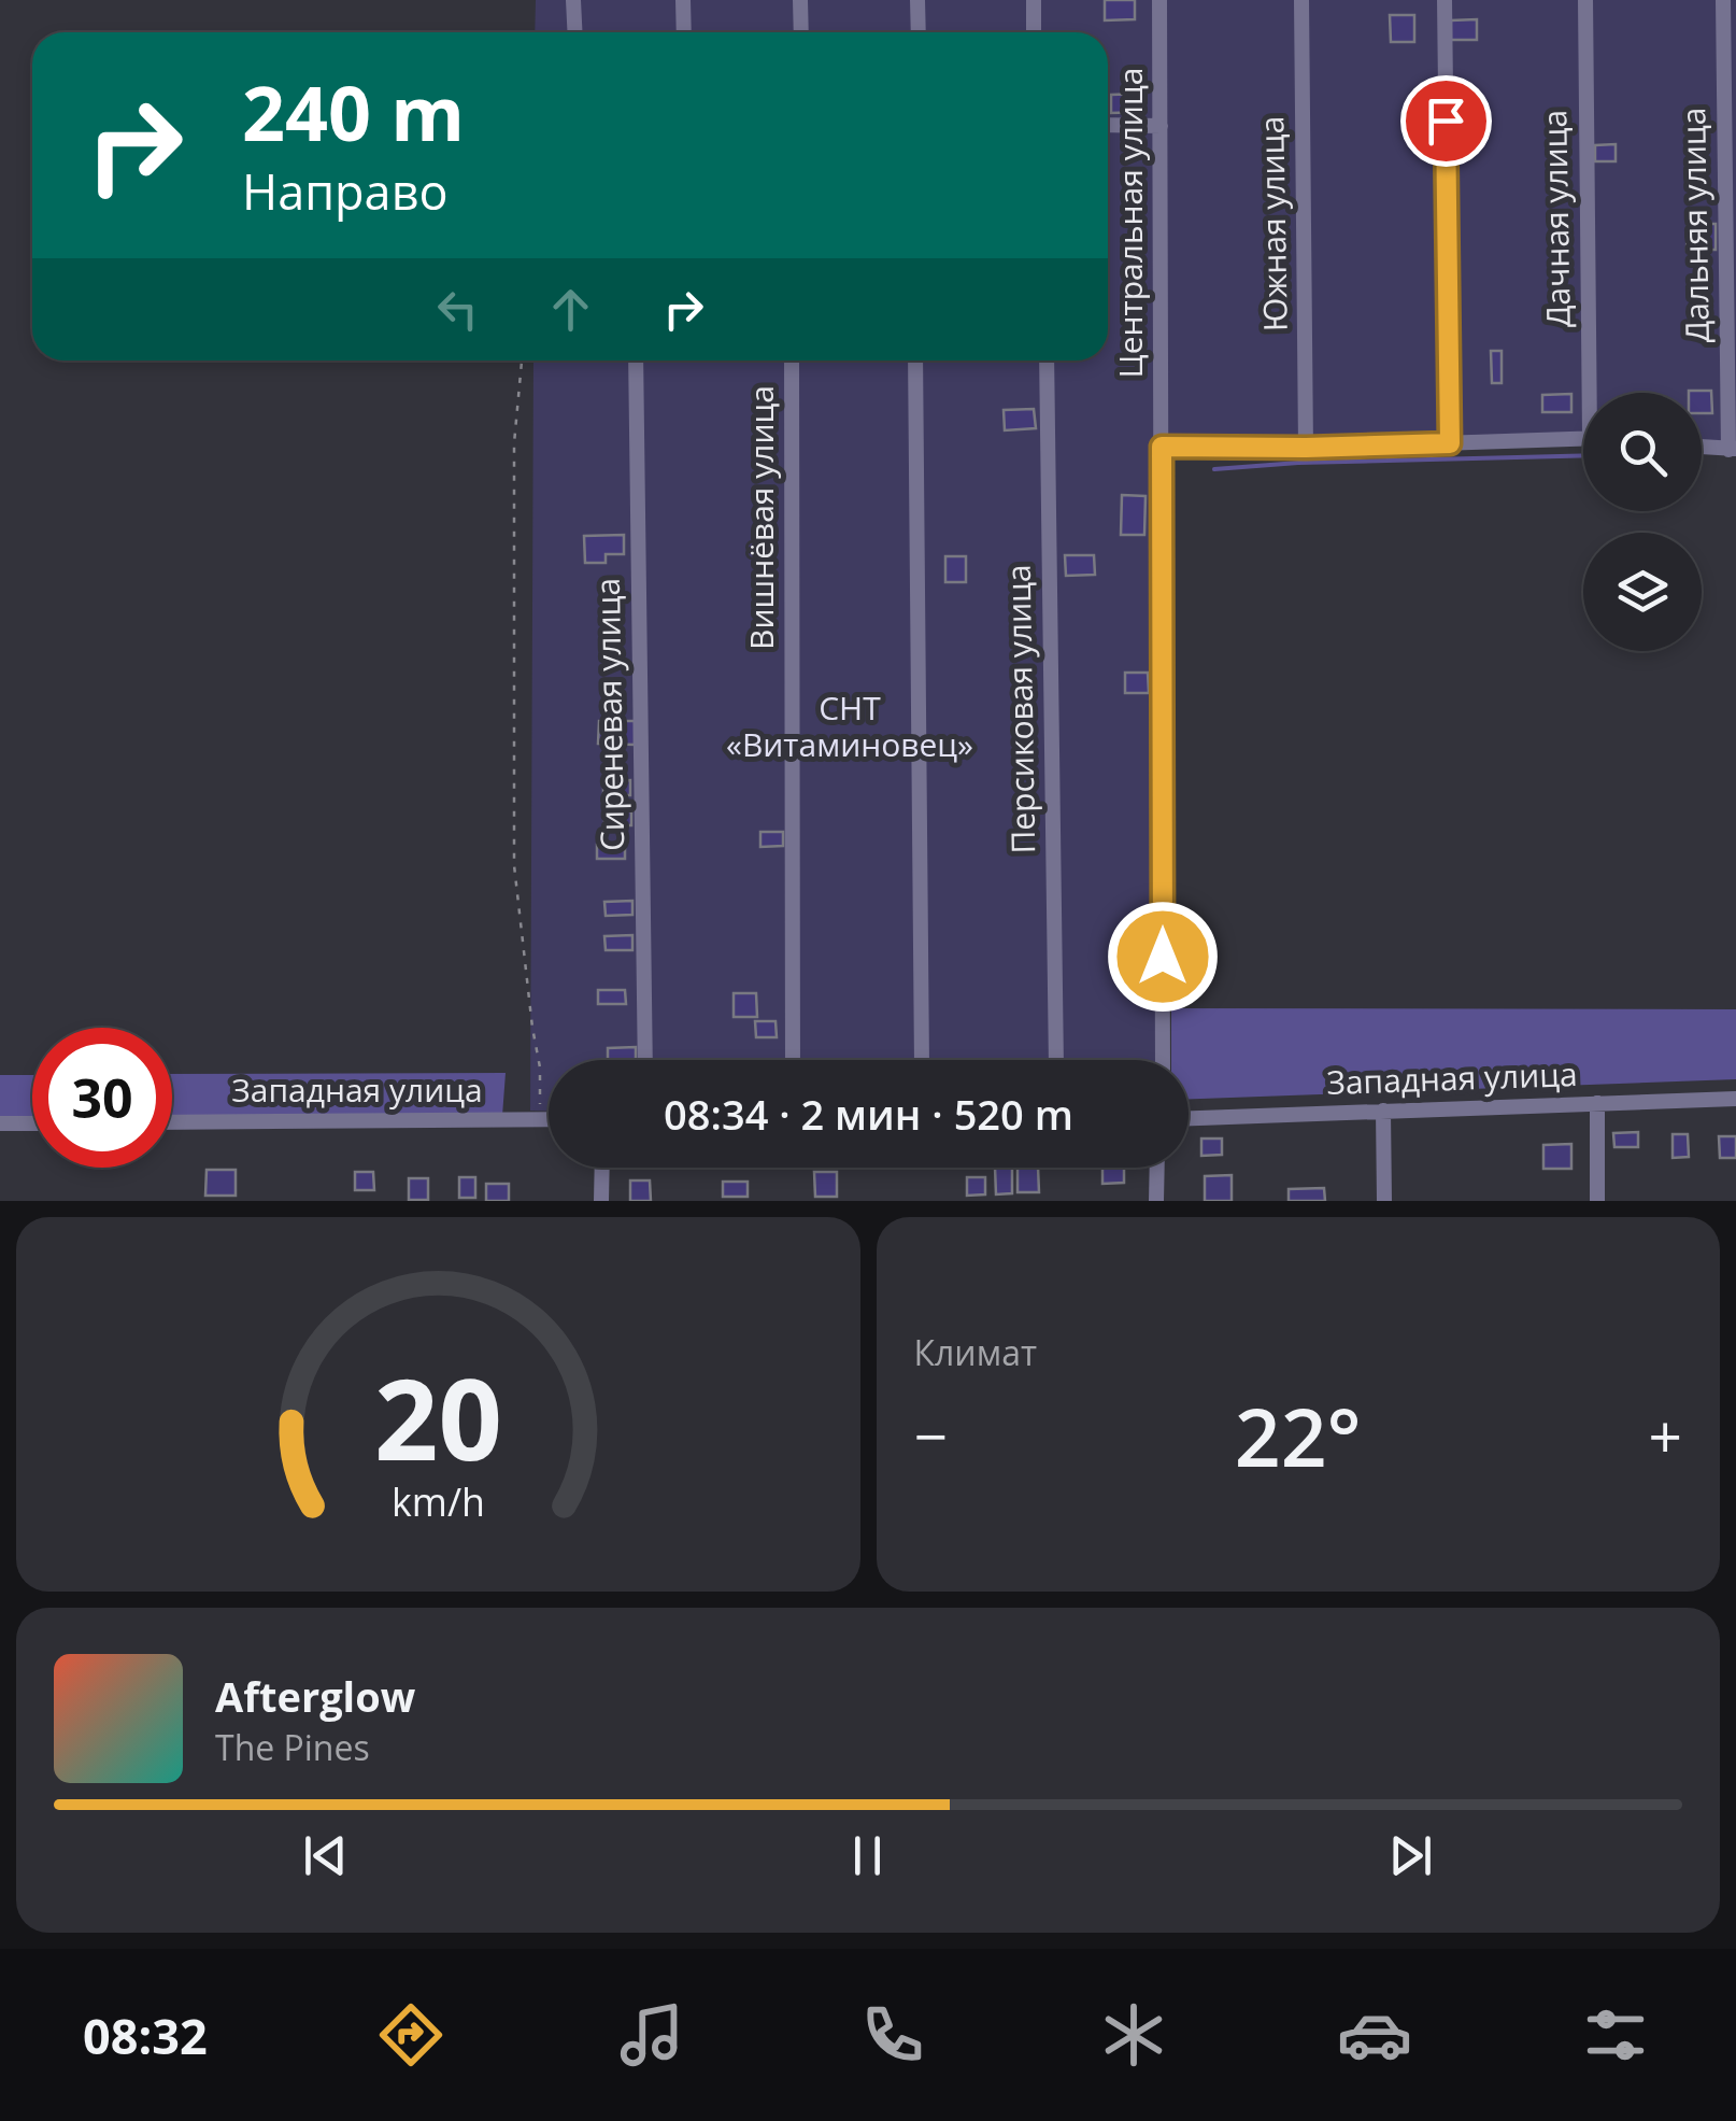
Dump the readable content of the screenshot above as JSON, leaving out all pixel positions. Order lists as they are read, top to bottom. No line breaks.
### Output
{"streets":{"street":["Дачная улица","Центральная улица","Южная улица","Дальняя улица","Вишнёвая улица","Персиковая улица","Сиреневая улица","Западная улица"]},"parks":["СНТ «Витаминовец»"],"page":{"turn":["240 m","Направо"],"limit":"30","trip":"08:34 · 2 мин · 520 m","tile":"Климат","heat":["−","22°","+"],"song":["Afterglow","The Pines"],"tabs":"08:32","gauge":["20","km/h"]}}
